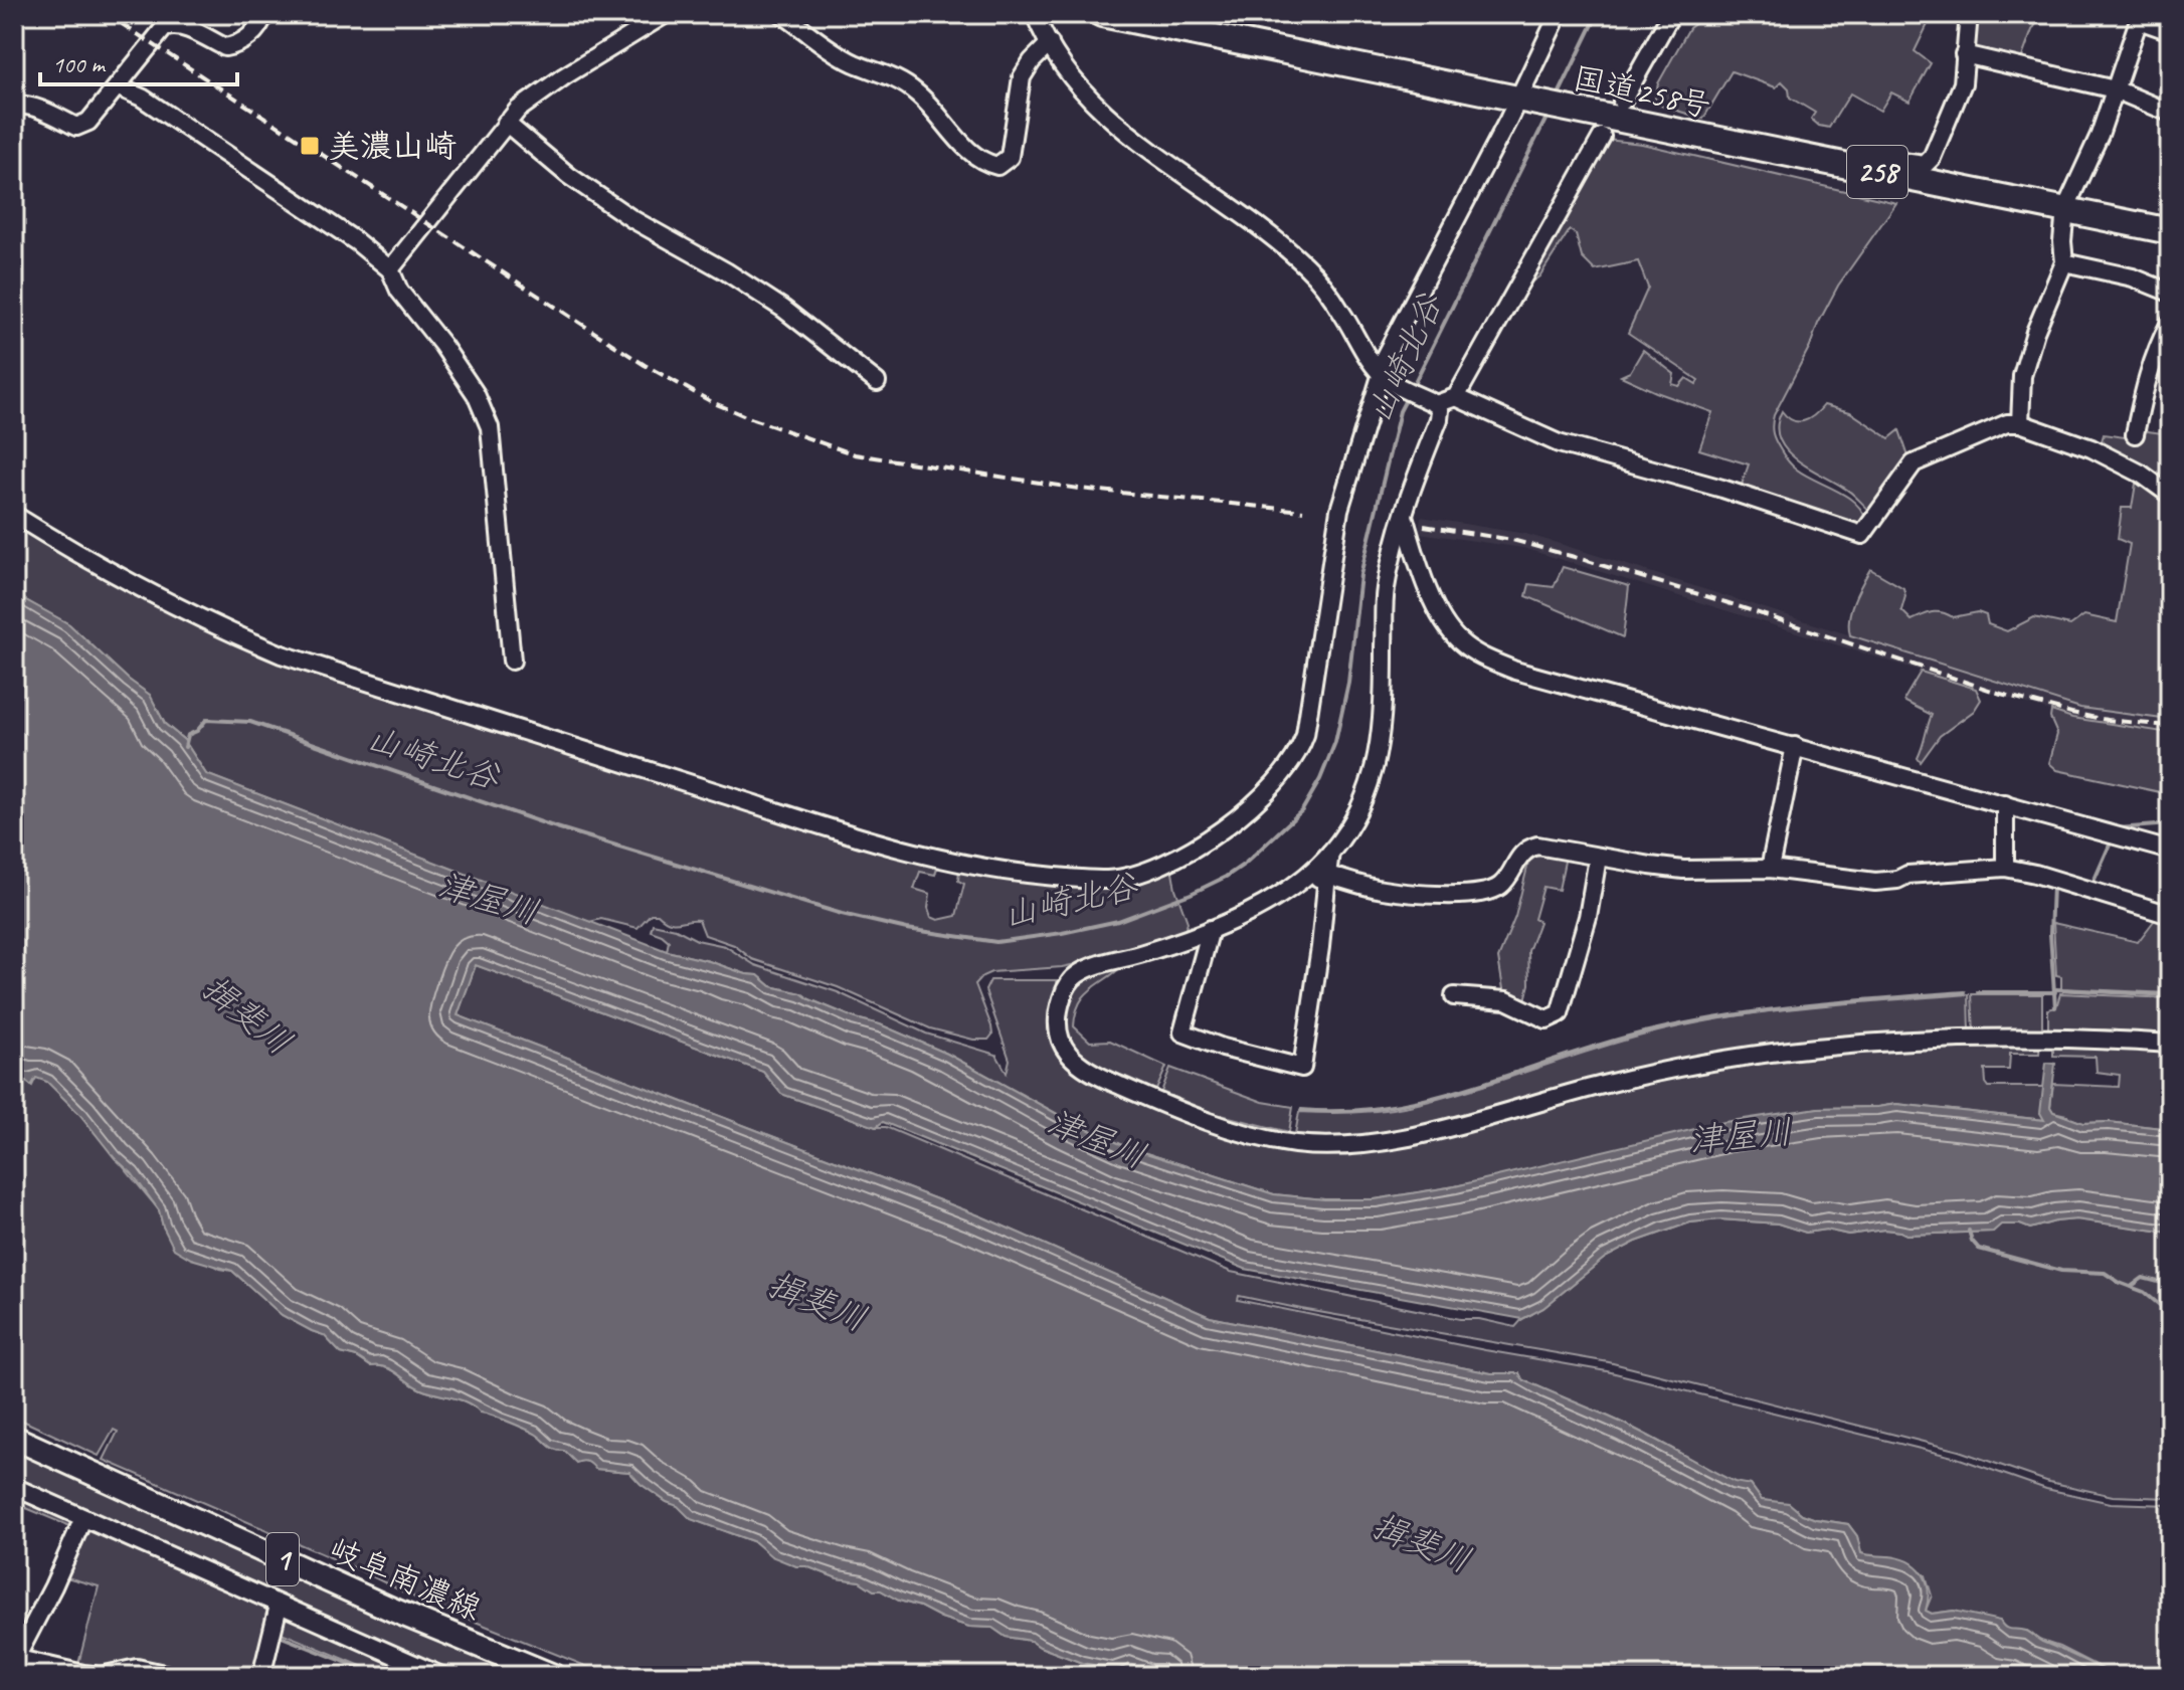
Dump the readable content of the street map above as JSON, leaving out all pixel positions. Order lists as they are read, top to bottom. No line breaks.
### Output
{"streets":{"highway":["国道258号","258"],"main road":["1","岐阜南濃線"]},"water":["山崎北谷","津屋川","揖斐川"],"places":{"transit":["美濃山崎"]},"scale_bar":"100 m"}
